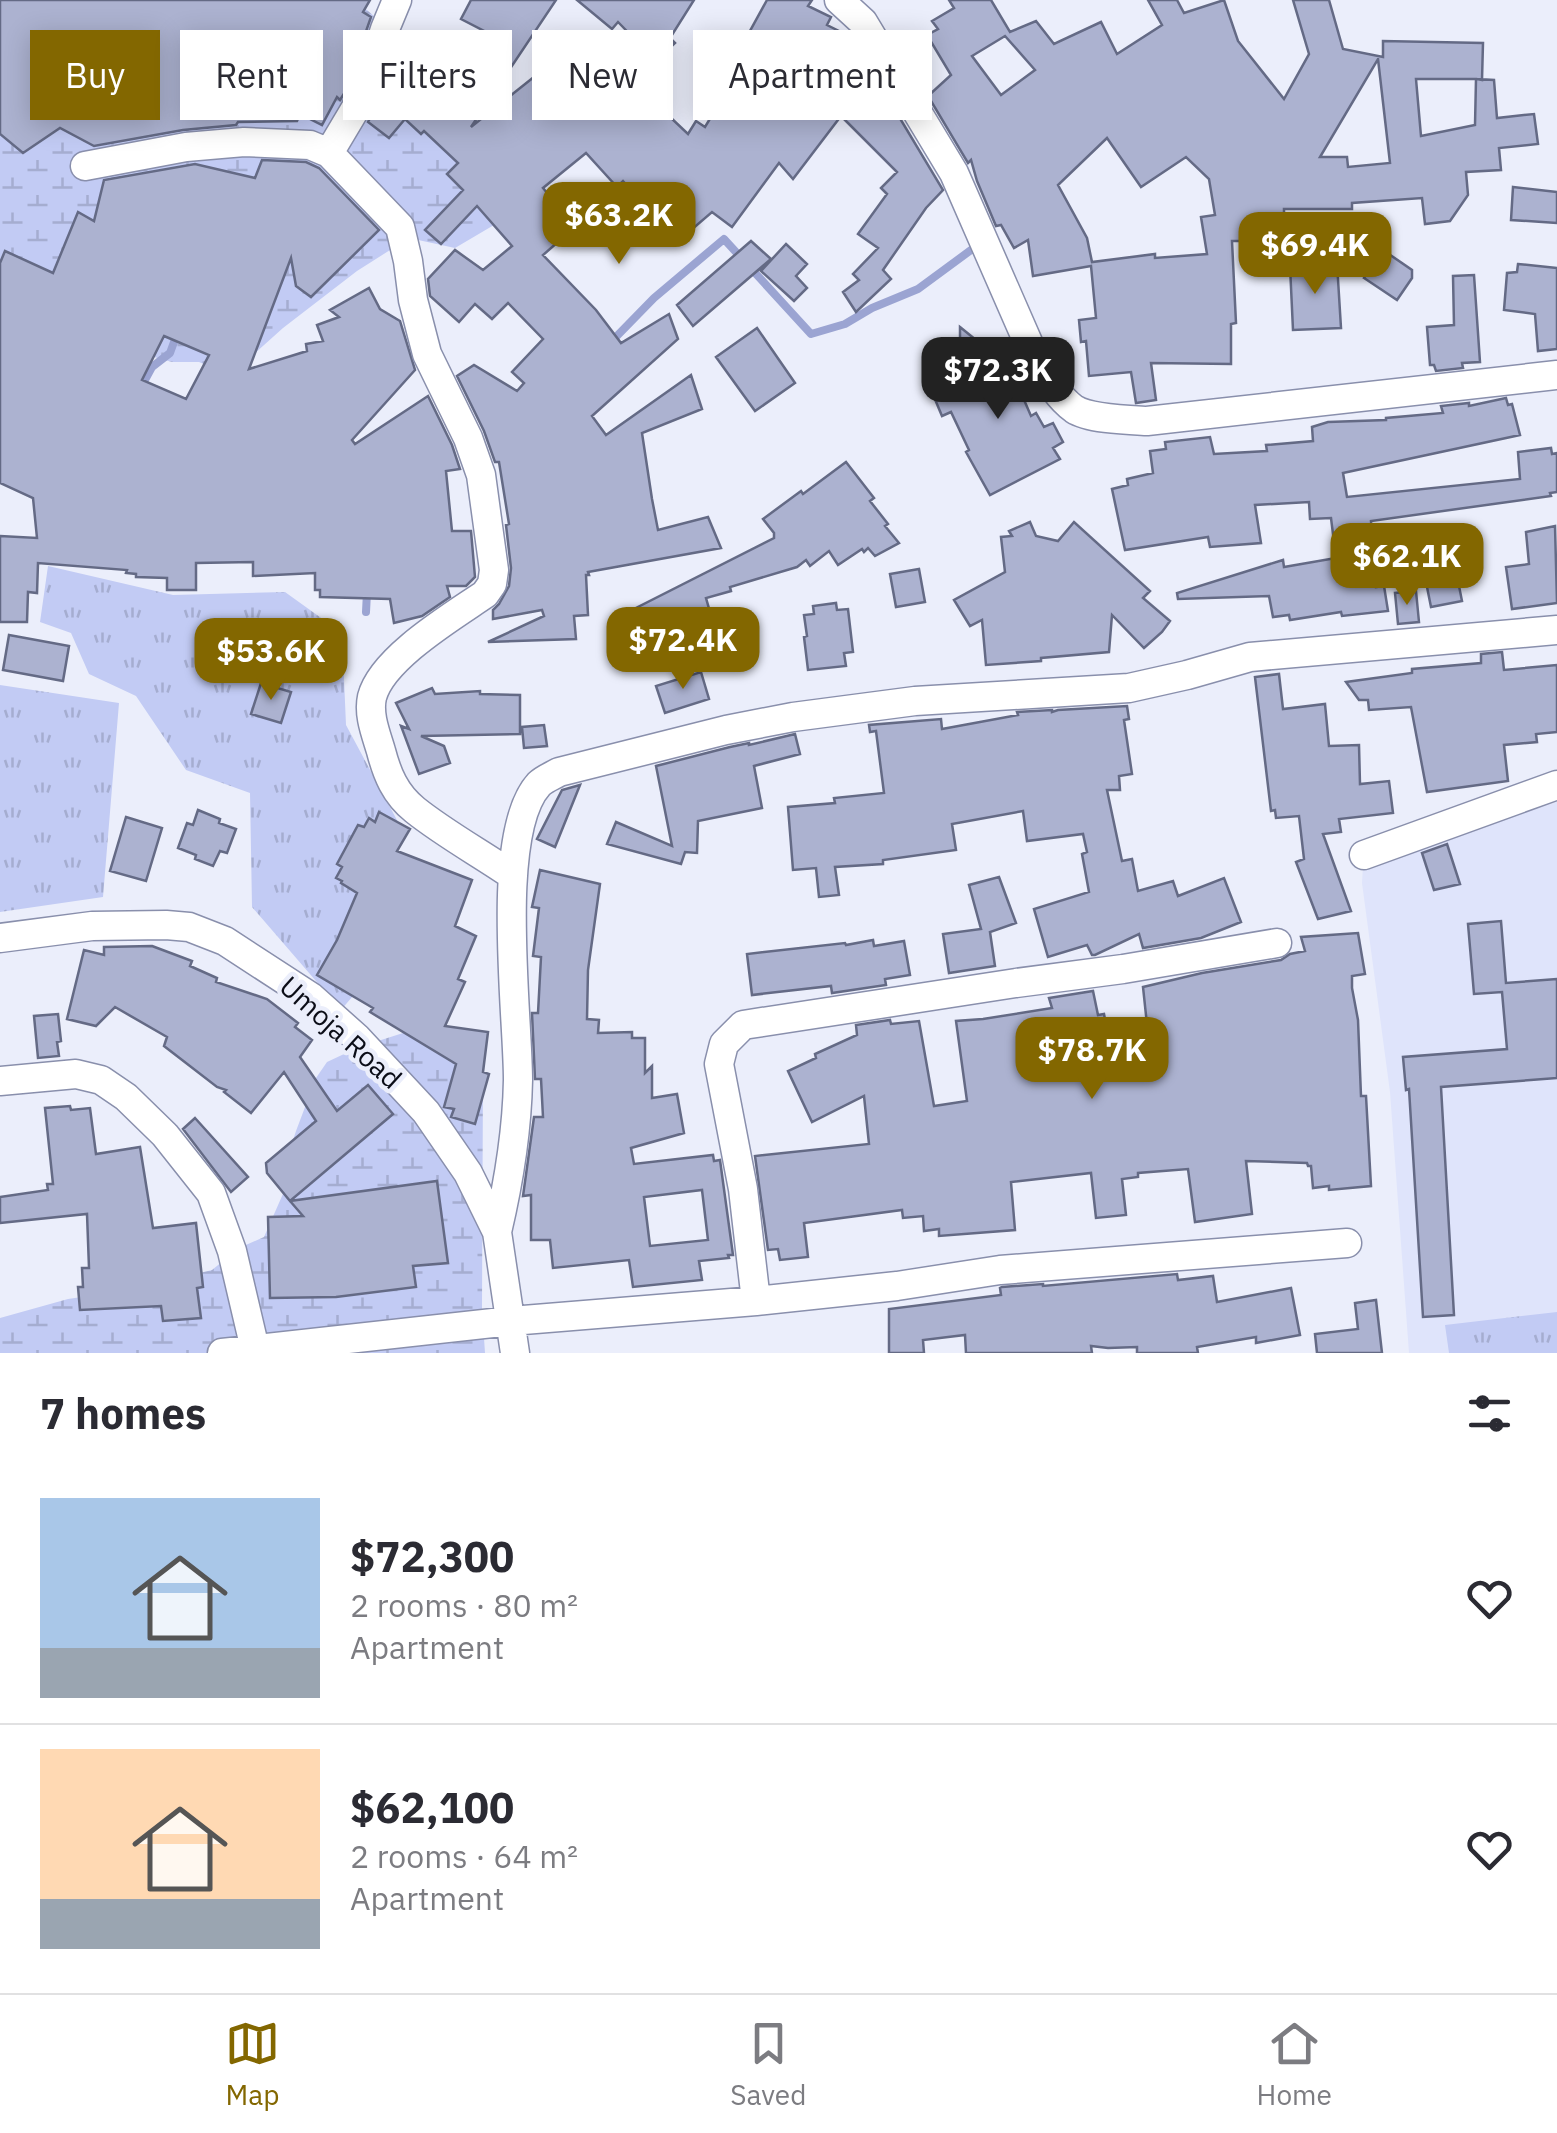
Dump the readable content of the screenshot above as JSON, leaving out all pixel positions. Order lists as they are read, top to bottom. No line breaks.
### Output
{"streets":{"street":["Umoja Road"]},"page":{"chip":["Buy","Rent","Filters","New","Apartment"],"price":["$63.2K","$69.4K","$72.3K","$62.1K","$72.4K","$53.6K","$78.7K"],"heading":"7 homes","list":[{"name":"$72,300","note":"2 rooms · 80 m² · Apartment"},{"name":"$62,100","note":"2 rooms · 64 m² · Apartment"}],"tabs":["Map","Saved","Home"]}}
